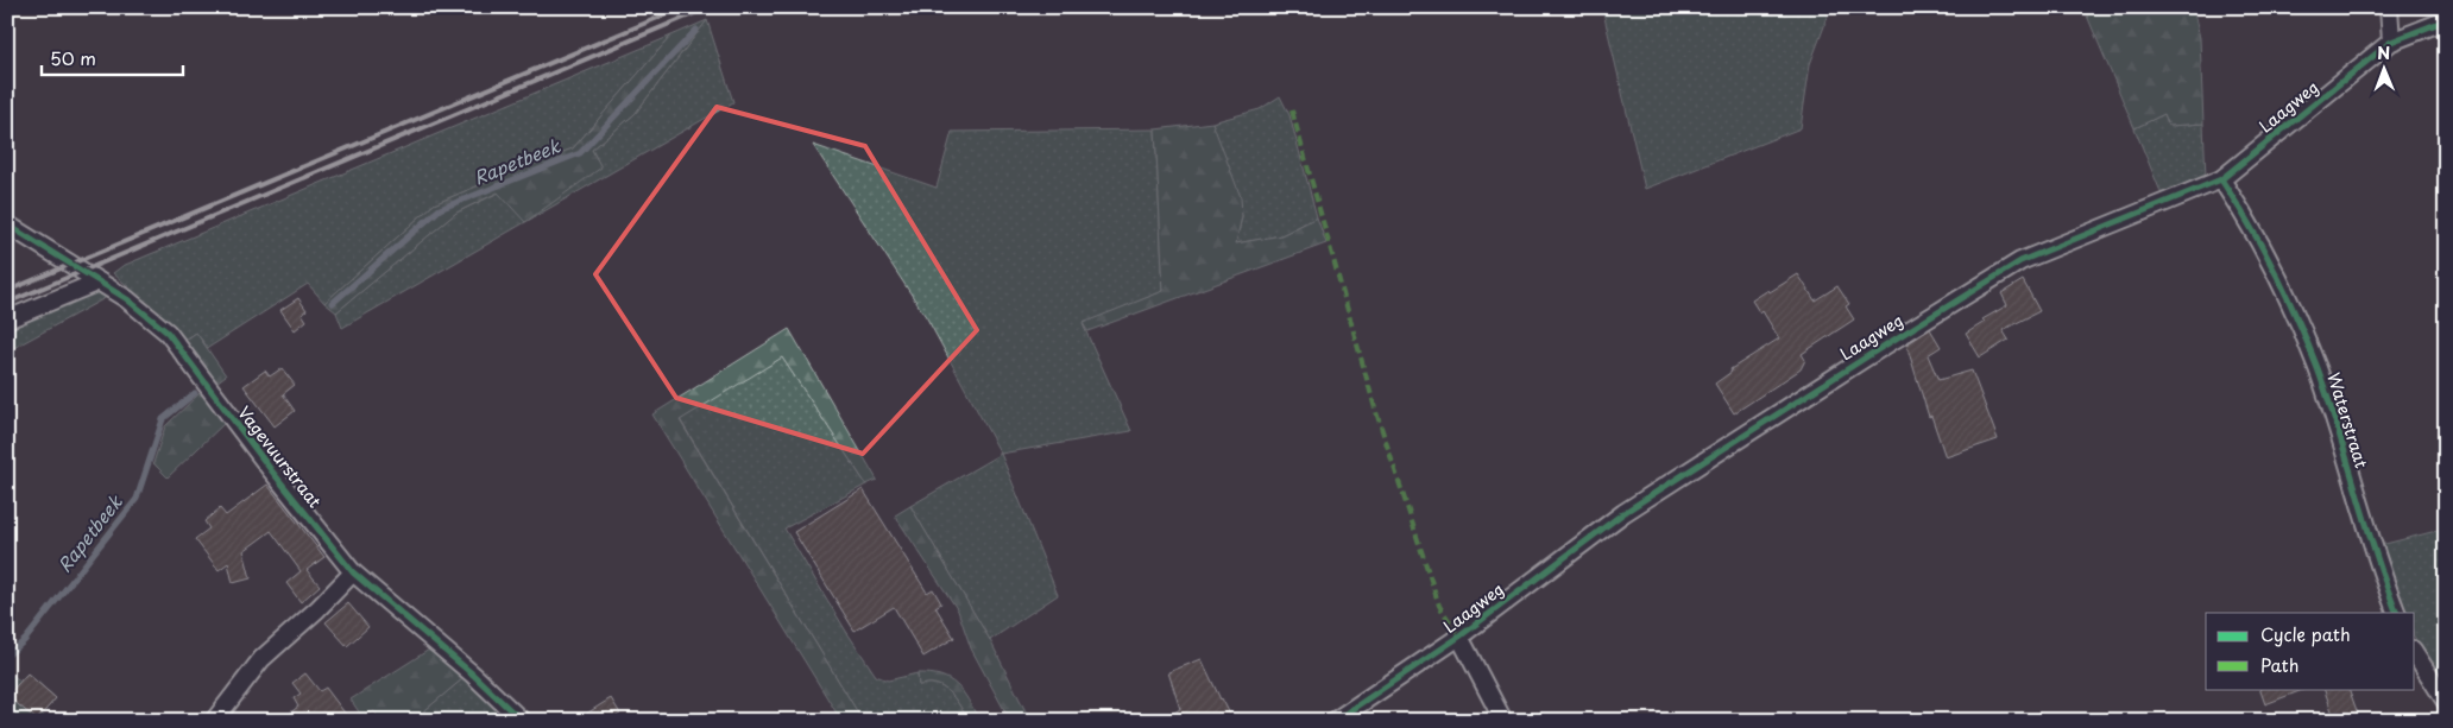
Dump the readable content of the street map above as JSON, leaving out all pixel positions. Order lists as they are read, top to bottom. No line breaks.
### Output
{"streets":{"street":["Laagweg","Waterstraat","Vagevuurstraat"]},"crossings":[["Laagweg","Waterstraat"]],"water":["Rapetbeek"],"legend":["Cycle path","Path"],"scale_bar":"50 m","north":"top"}
